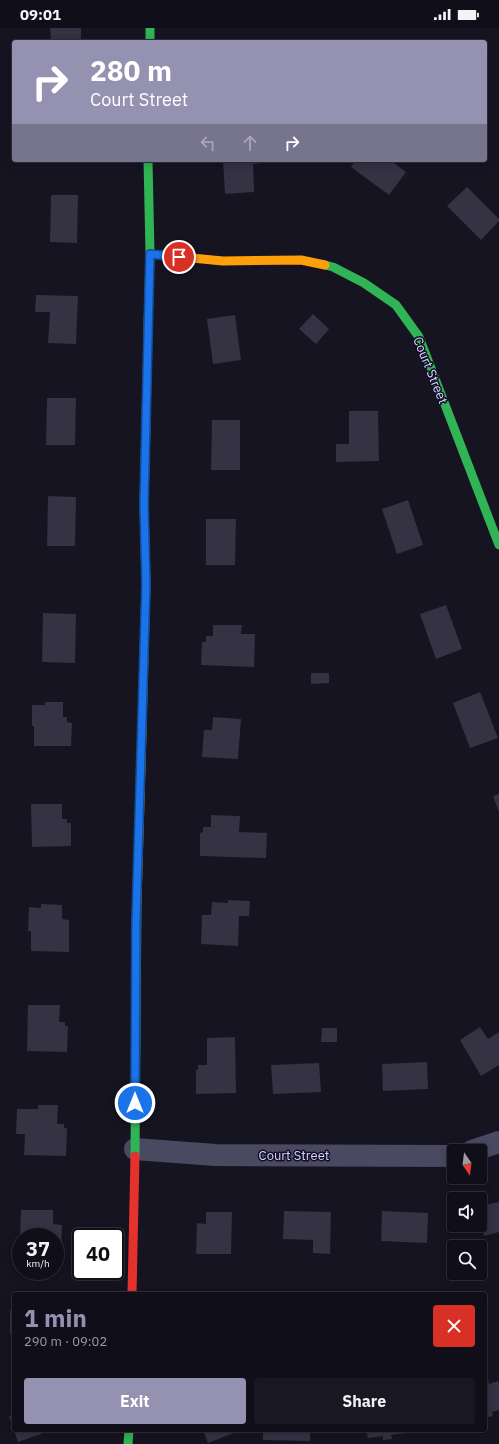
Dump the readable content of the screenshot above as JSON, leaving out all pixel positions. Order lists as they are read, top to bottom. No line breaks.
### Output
{"streets":{"street":["Court Street"]},"north":"bottom","page":{"status":"09:01","turn":["280 m","Court Street"],"speed":"37 km/h","limit":"40","heading":["1 min","290 m · 09:02"],"buttons":["Exit","Share"]}}
